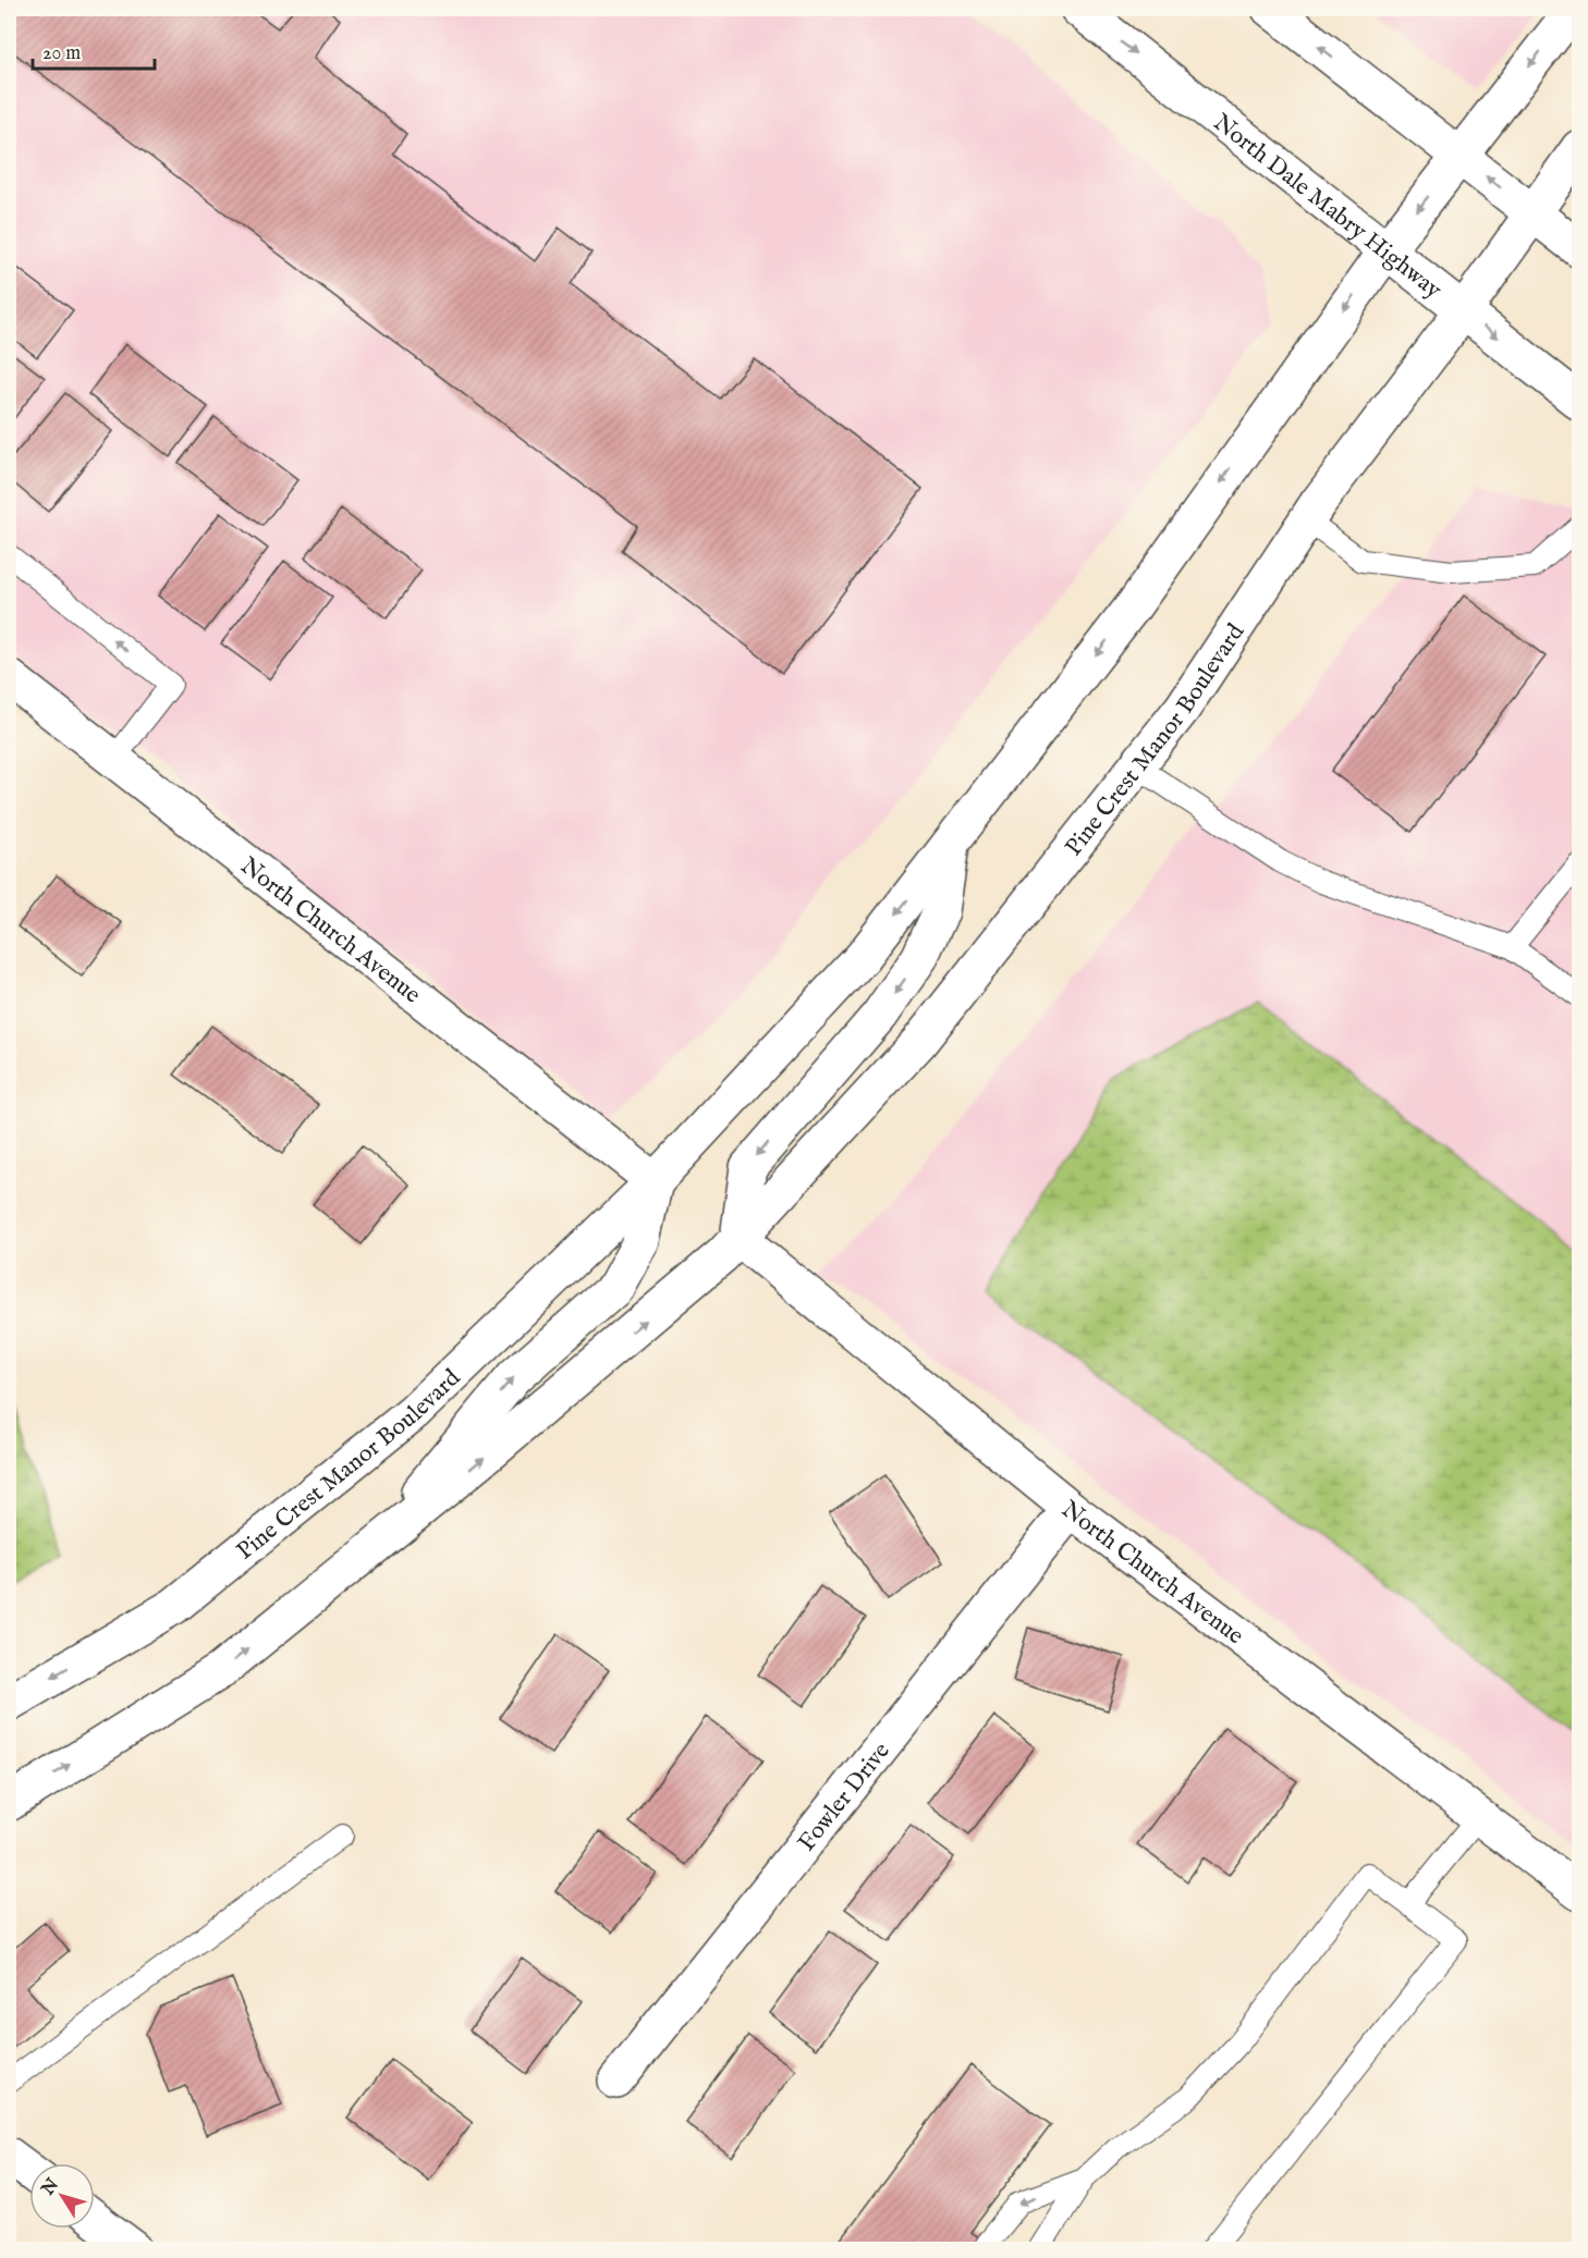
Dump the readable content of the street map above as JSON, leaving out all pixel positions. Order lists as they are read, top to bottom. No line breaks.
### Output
{"streets":{"main road":["North Dale Mabry Highway","Pine Crest Manor Boulevard","North Church Avenue","Fowler Drive"]},"crossings":[["North Dale Mabry Highway","Pine Crest Manor Boulevard"],["Pine Crest Manor Boulevard","North Church Avenue"],["North Church Avenue","Fowler Drive"]],"scale_bar":"20 m","north":"top left"}
